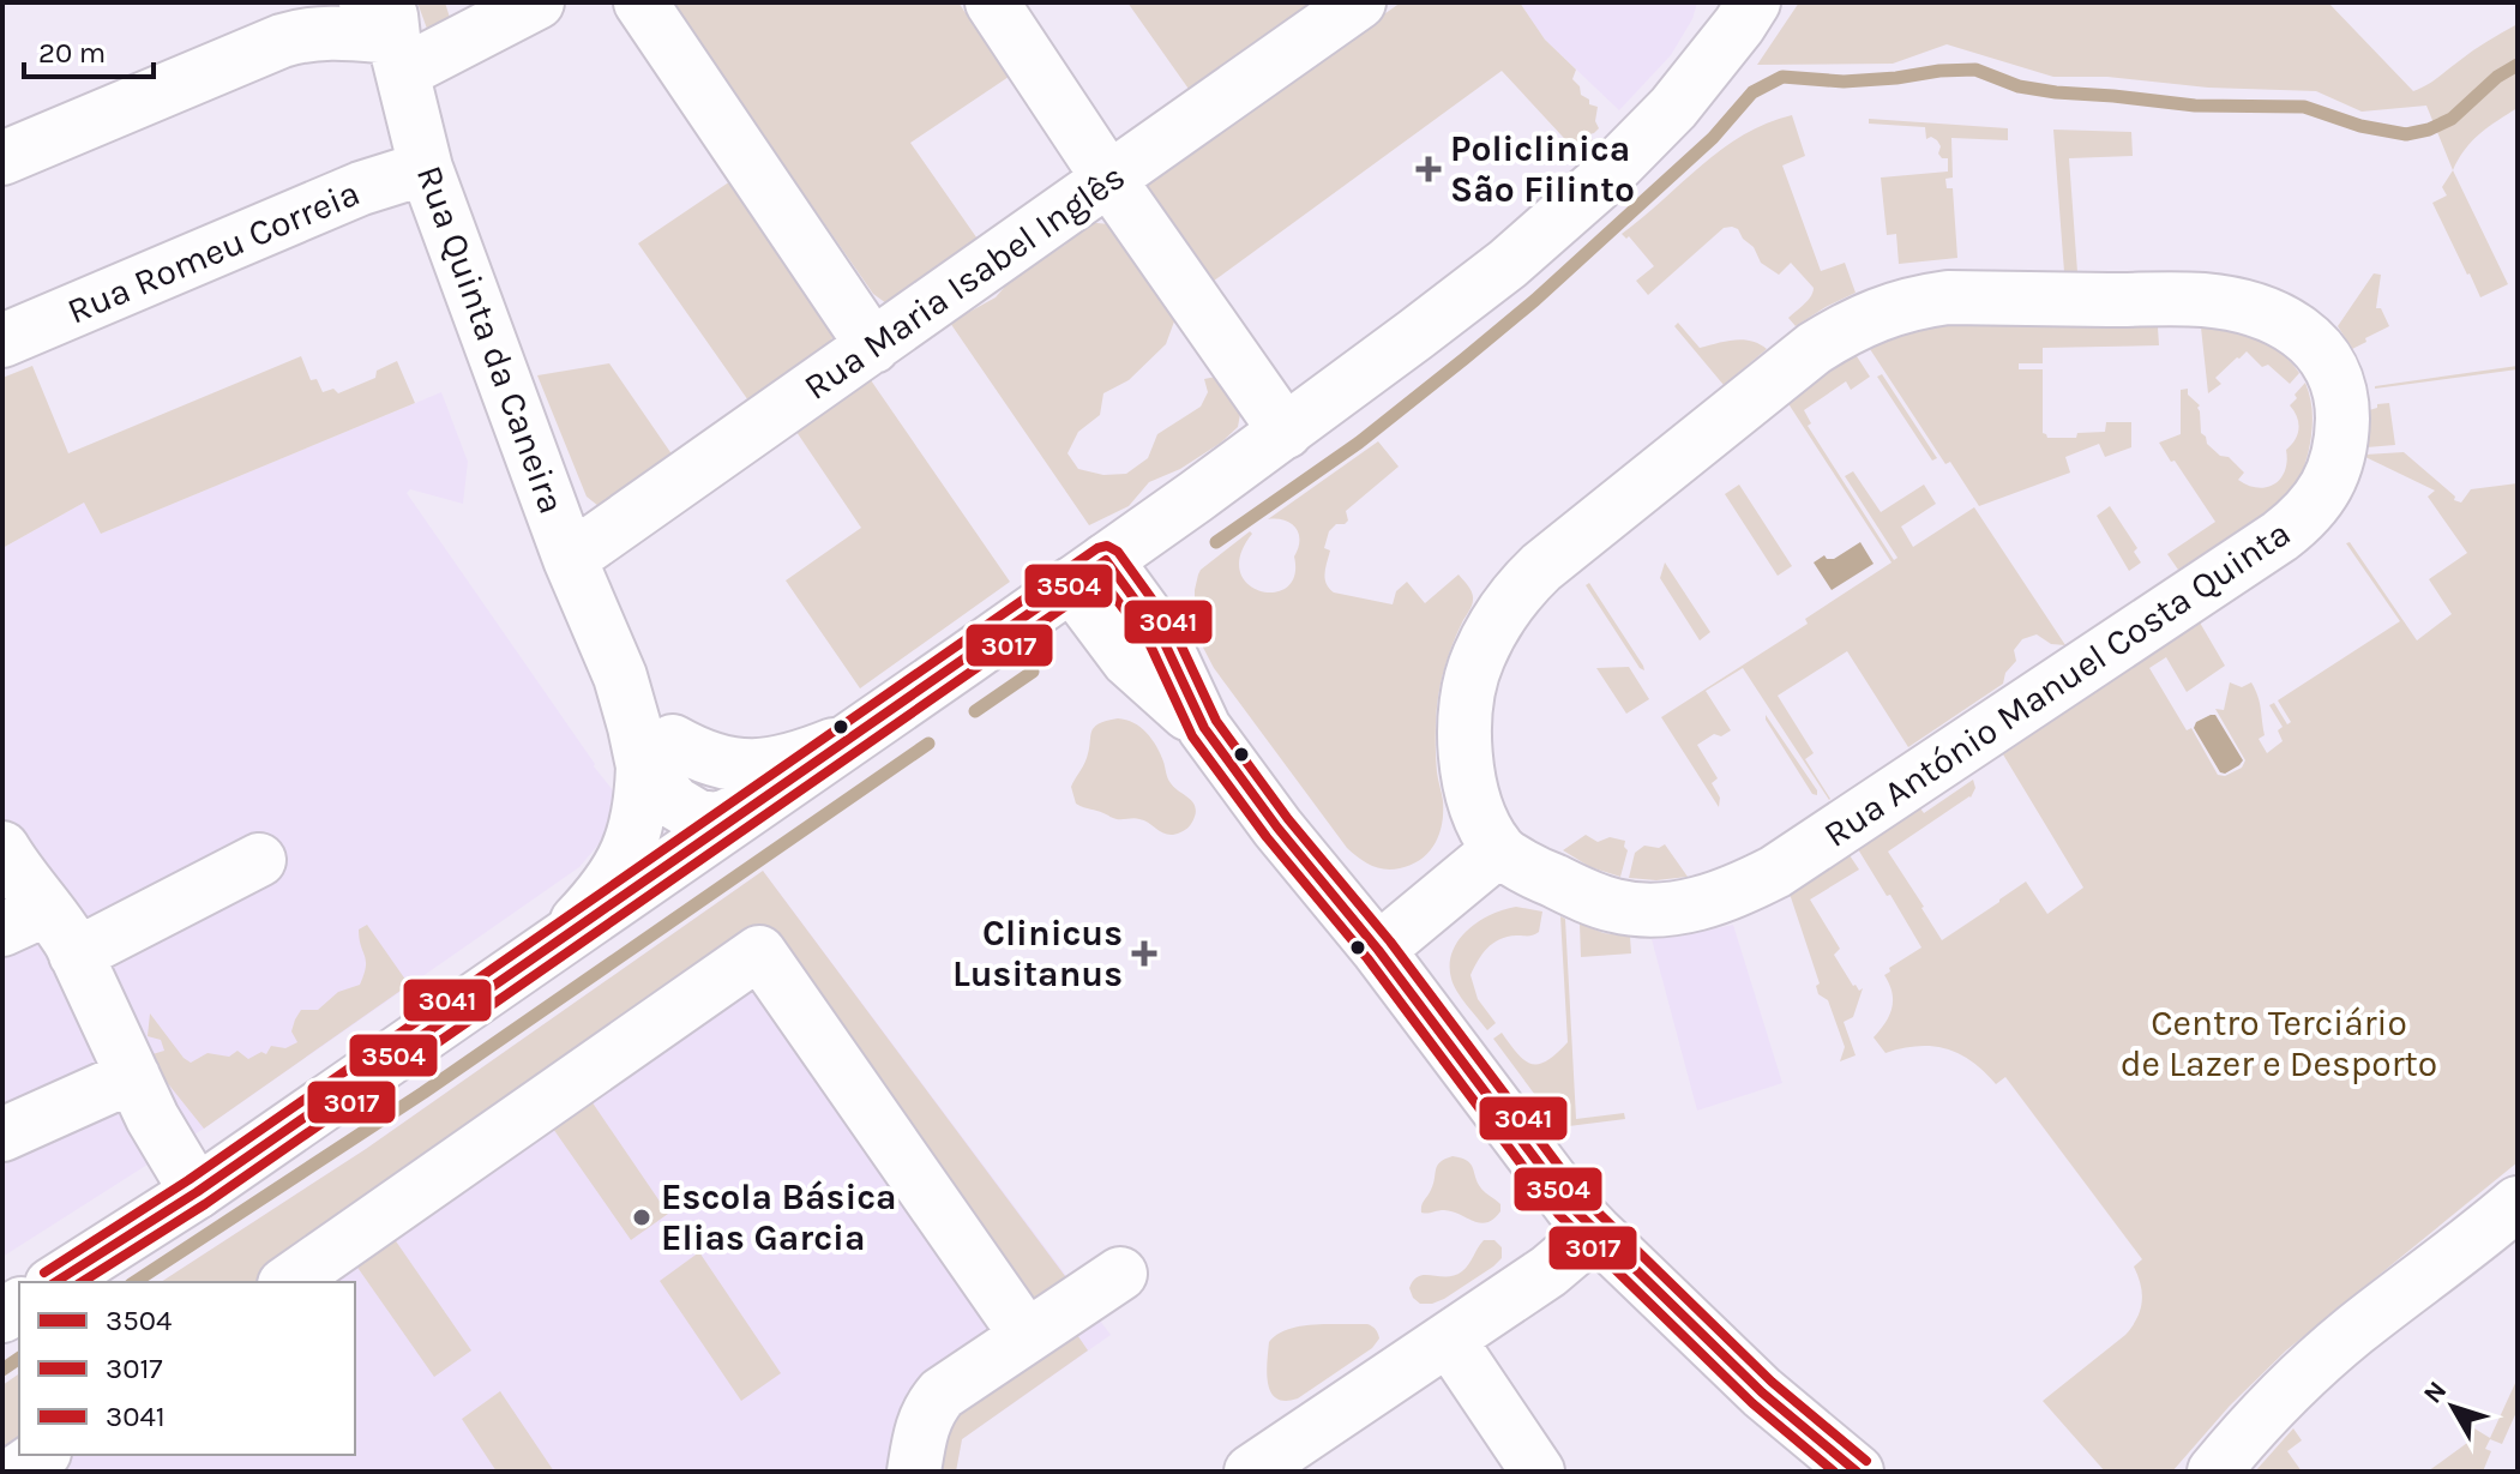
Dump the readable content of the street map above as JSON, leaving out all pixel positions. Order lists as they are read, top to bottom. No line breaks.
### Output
{"streets":{"street":["Rua Romeu Correia","Rua Maria Isabel Inglês","Rua Quinta da Caneira","Rua António Manuel Costa Quinta"]},"crossings":[["Rua Romeu Correia","Rua Quinta da Caneira"],["Rua Maria Isabel Inglês","Rua Quinta da Caneira"]],"parks":["Centro Terciário de Lazer e Desporto"],"places":{"health":["Policlinica São Filinto","Clinicus Lusitanus"],"other":["Escola Básica Elias Garcia"]},"lines":["transit line 3041","transit line 3504","transit line 3017"],"legend":["3504","3017","3041"],"scale_bar":"20 m","north":"top left"}
